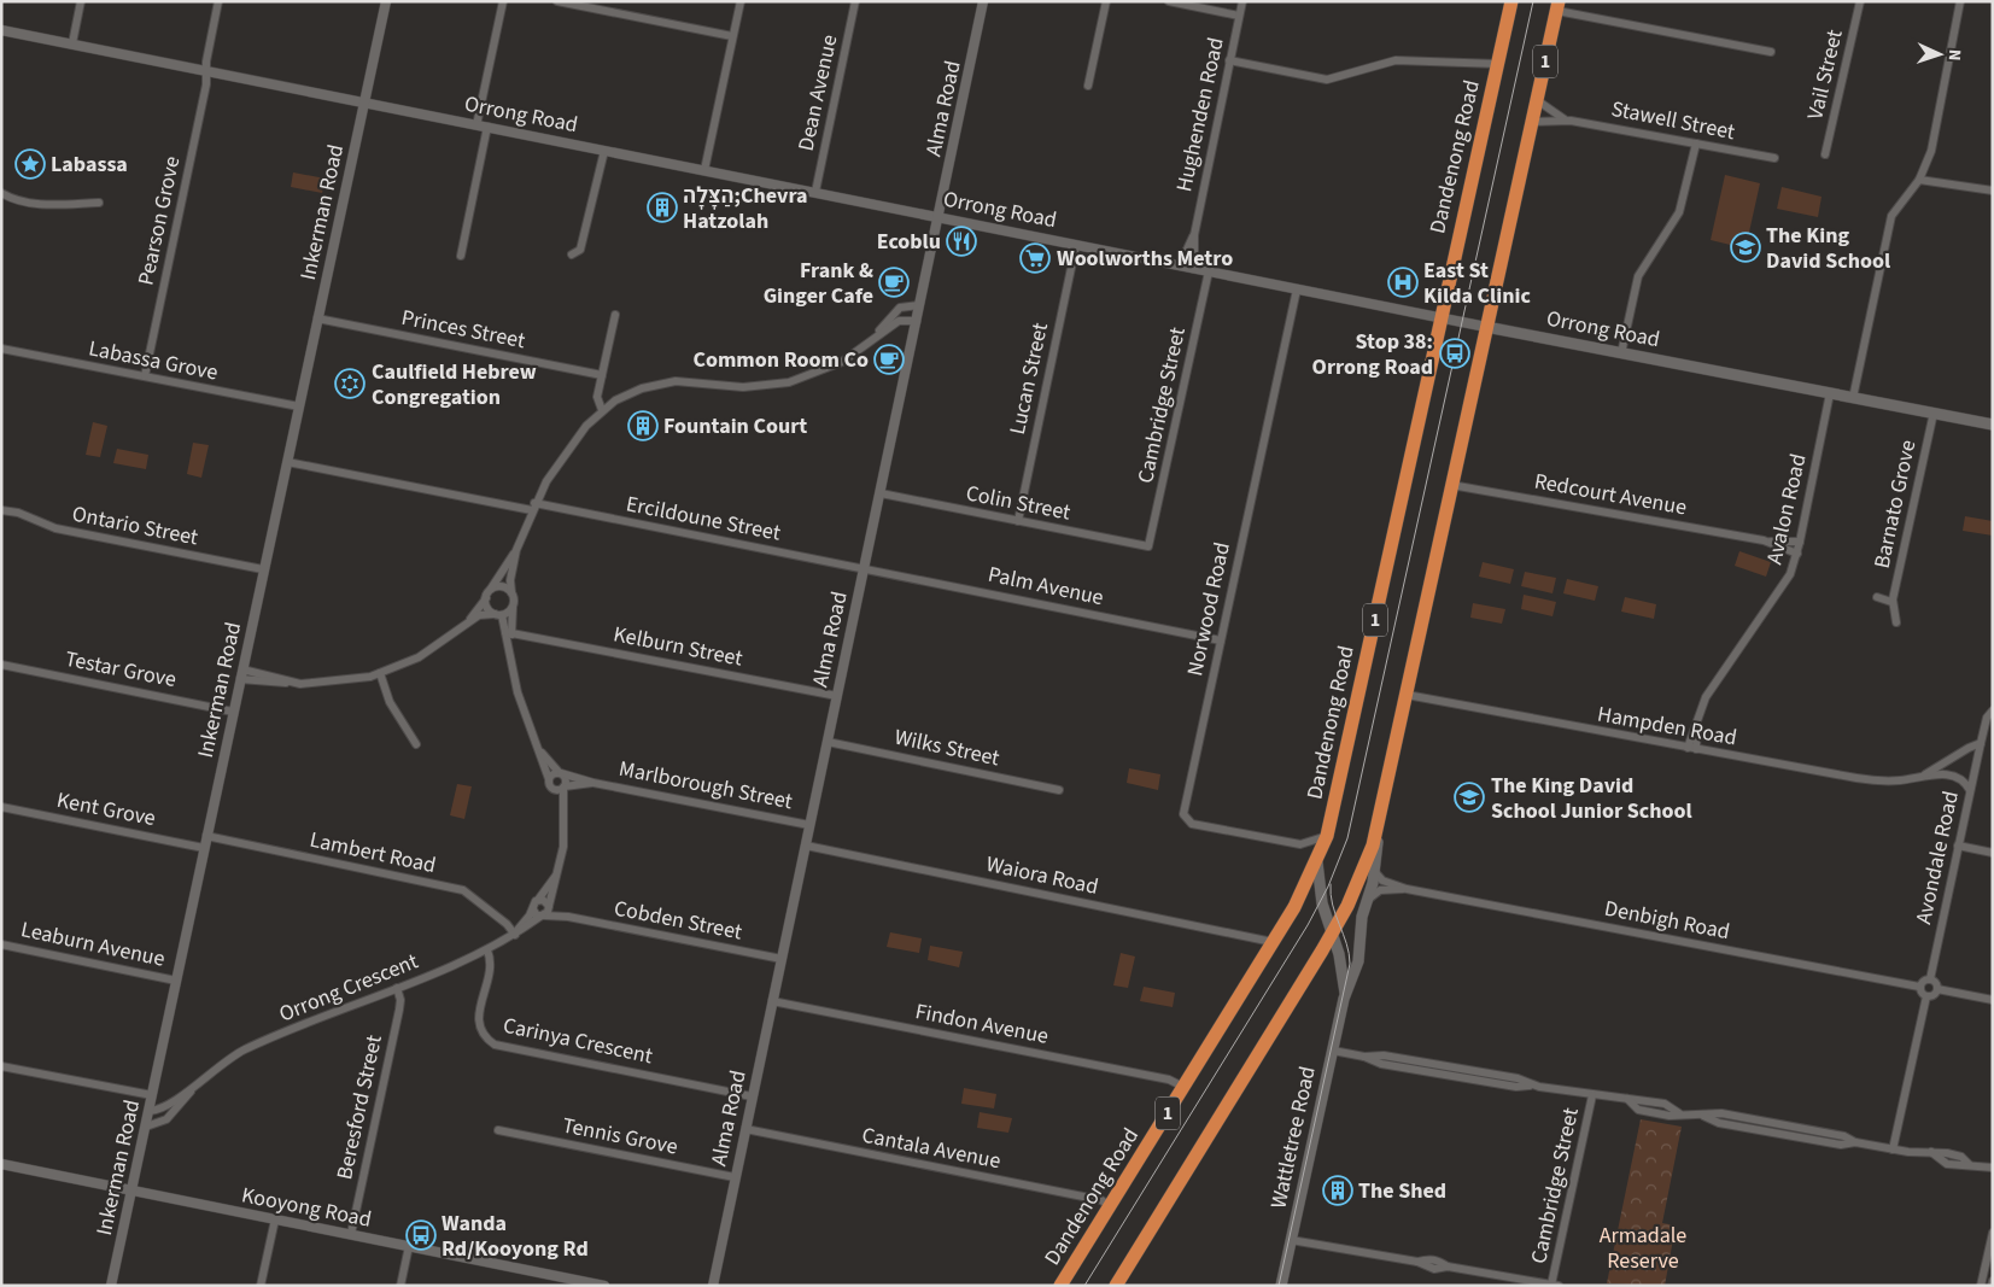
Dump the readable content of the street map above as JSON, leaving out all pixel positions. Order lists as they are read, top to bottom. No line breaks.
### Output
{"streets":{"highway":["1","Dandenong Road"],"main road":["Orrong Road","Wattletree Road"],"street":["Vail Street","Dean Avenue","Alma Road","Hughenden Road","Stawell Street","Inkerman Road","Pearson Grove","Princes Street","Labassa Grove","Lucan Street","Cambridge Street","Redcourt Avenue","Colin Street","Barnato Grove","Avalon Road","Ercildoune Street","Ontario Street","Palm Avenue","Norwood Road","Kelburn Street","Testar Grove","Hampden Road","Wilks Street","Marlborough Street","Kent Grove","Lambert Road","Avondale Road","Waiora Road","Cobden Street","Denbigh Road","Leaburn Avenue","Orrong Crescent","Findon Avenue","Carinya Crescent","Beresford Street","Tennis Grove","Cantala Avenue","Kooyong Road"]},"crossings":[["1","Orrong Road"],["1","Stawell Street"],["1","Redcourt Avenue"],["1","Hampden Road"],["1","Wattletree Road"],["Dean Avenue","Orrong Road"],["Alma Road","Orrong Road"],["Alma Road","Colin Street"],["Alma Road","Ercildoune Street"],["Alma Road","Palm Avenue"],["Alma Road","Kelburn Street"],["Alma Road","Wilks Street"],["Alma Road","Marlborough Street"],["Alma Road","Waiora Road"],["Alma Road","Cobden Street"],["Alma Road","Findon Avenue"],["Alma Road","Carinya Crescent"],["Alma Road","Tennis Grove"],["Alma Road","Cantala Avenue"],["Orrong Road","Hughenden Road"],["Orrong Road","Dandenong Road"],["Orrong Road","Inkerman Road"],["Orrong Road","Pearson Grove"],["Orrong Road","Lucan Street"],["Orrong Road","Cambridge Street"],["Orrong Road","Barnato Grove"],["Orrong Road","Avalon Road"],["Orrong Road","Norwood Road"],["Dandenong Road","Norwood Road"],["Dandenong Road","Waiora Road"],["Dandenong Road","Findon Avenue"],["Dandenong Road","Wattletree Road"],["Dandenong Road","Cantala Avenue"],["Inkerman Road","Princes Street"],["Inkerman Road","Labassa Grove"],["Inkerman Road","Ercildoune Street"],["Inkerman Road","Ontario Street"],["Inkerman Road","Testar Grove"],["Inkerman Road","Kent Grove"],["Inkerman Road","Lambert Road"],["Inkerman Road","Leaburn Avenue"],["Inkerman Road","Orrong Crescent"],["Inkerman Road","Kooyong Road"],["Pearson Grove","Labassa Grove"],["Lucan Street","Colin Street"],["Cambridge Street","Colin Street"],["Redcourt Avenue","Avalon Road"],["Avalon Road","Hampden Road"],["Ercildoune Street","Palm Avenue"],["Palm Avenue","Norwood Road"],["Hampden Road","Avondale Road"],["Lambert Road","Orrong Crescent"],["Avondale Road","Denbigh Road"],["Cobden Street","Orrong Crescent"],["Denbigh Road","Wattletree Road"],["Orrong Crescent","Carinya Crescent"],["Orrong Crescent","Beresford Street"],["Beresford Street","Kooyong Road"]],"parks":["Armadale Reserve"],"places":{"place":["Labassa"],"building":["הַצָּלָה;Chevra Hatzolah","Fountain Court","The Shed"],"restaurant":["Ecoblu"],"school or university":["The King David School","The King David School Junior School"],"supermarket":["Woolworths Metro"],"cafe":["Frank & Ginger Cafe","Common Room Co"],"hospital":["East St Kilda Clinic"],"bus stop":["Stop 38: Orrong Road","Wanda Rd/Kooyong Rd"],"synagogue":["Caulfield Hebrew Congregation"]},"north":"right"}
